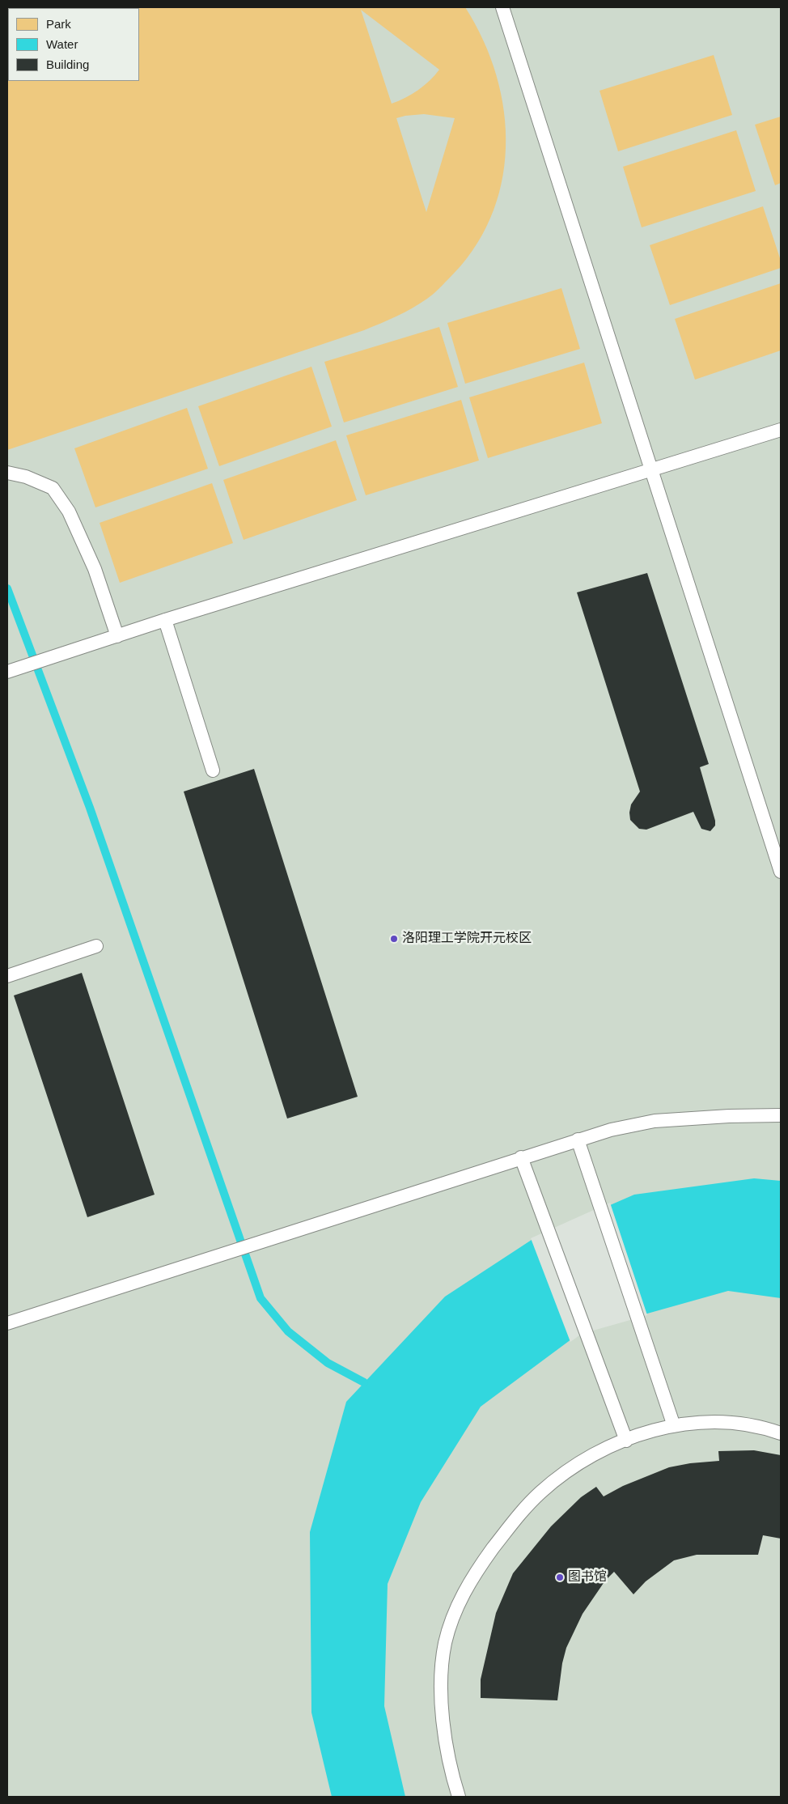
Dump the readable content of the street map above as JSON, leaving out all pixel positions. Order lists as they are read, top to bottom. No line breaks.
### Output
{"places":["洛阳理工学院开元校区","图书馆"],"legend":["Park","Water","Building"]}
